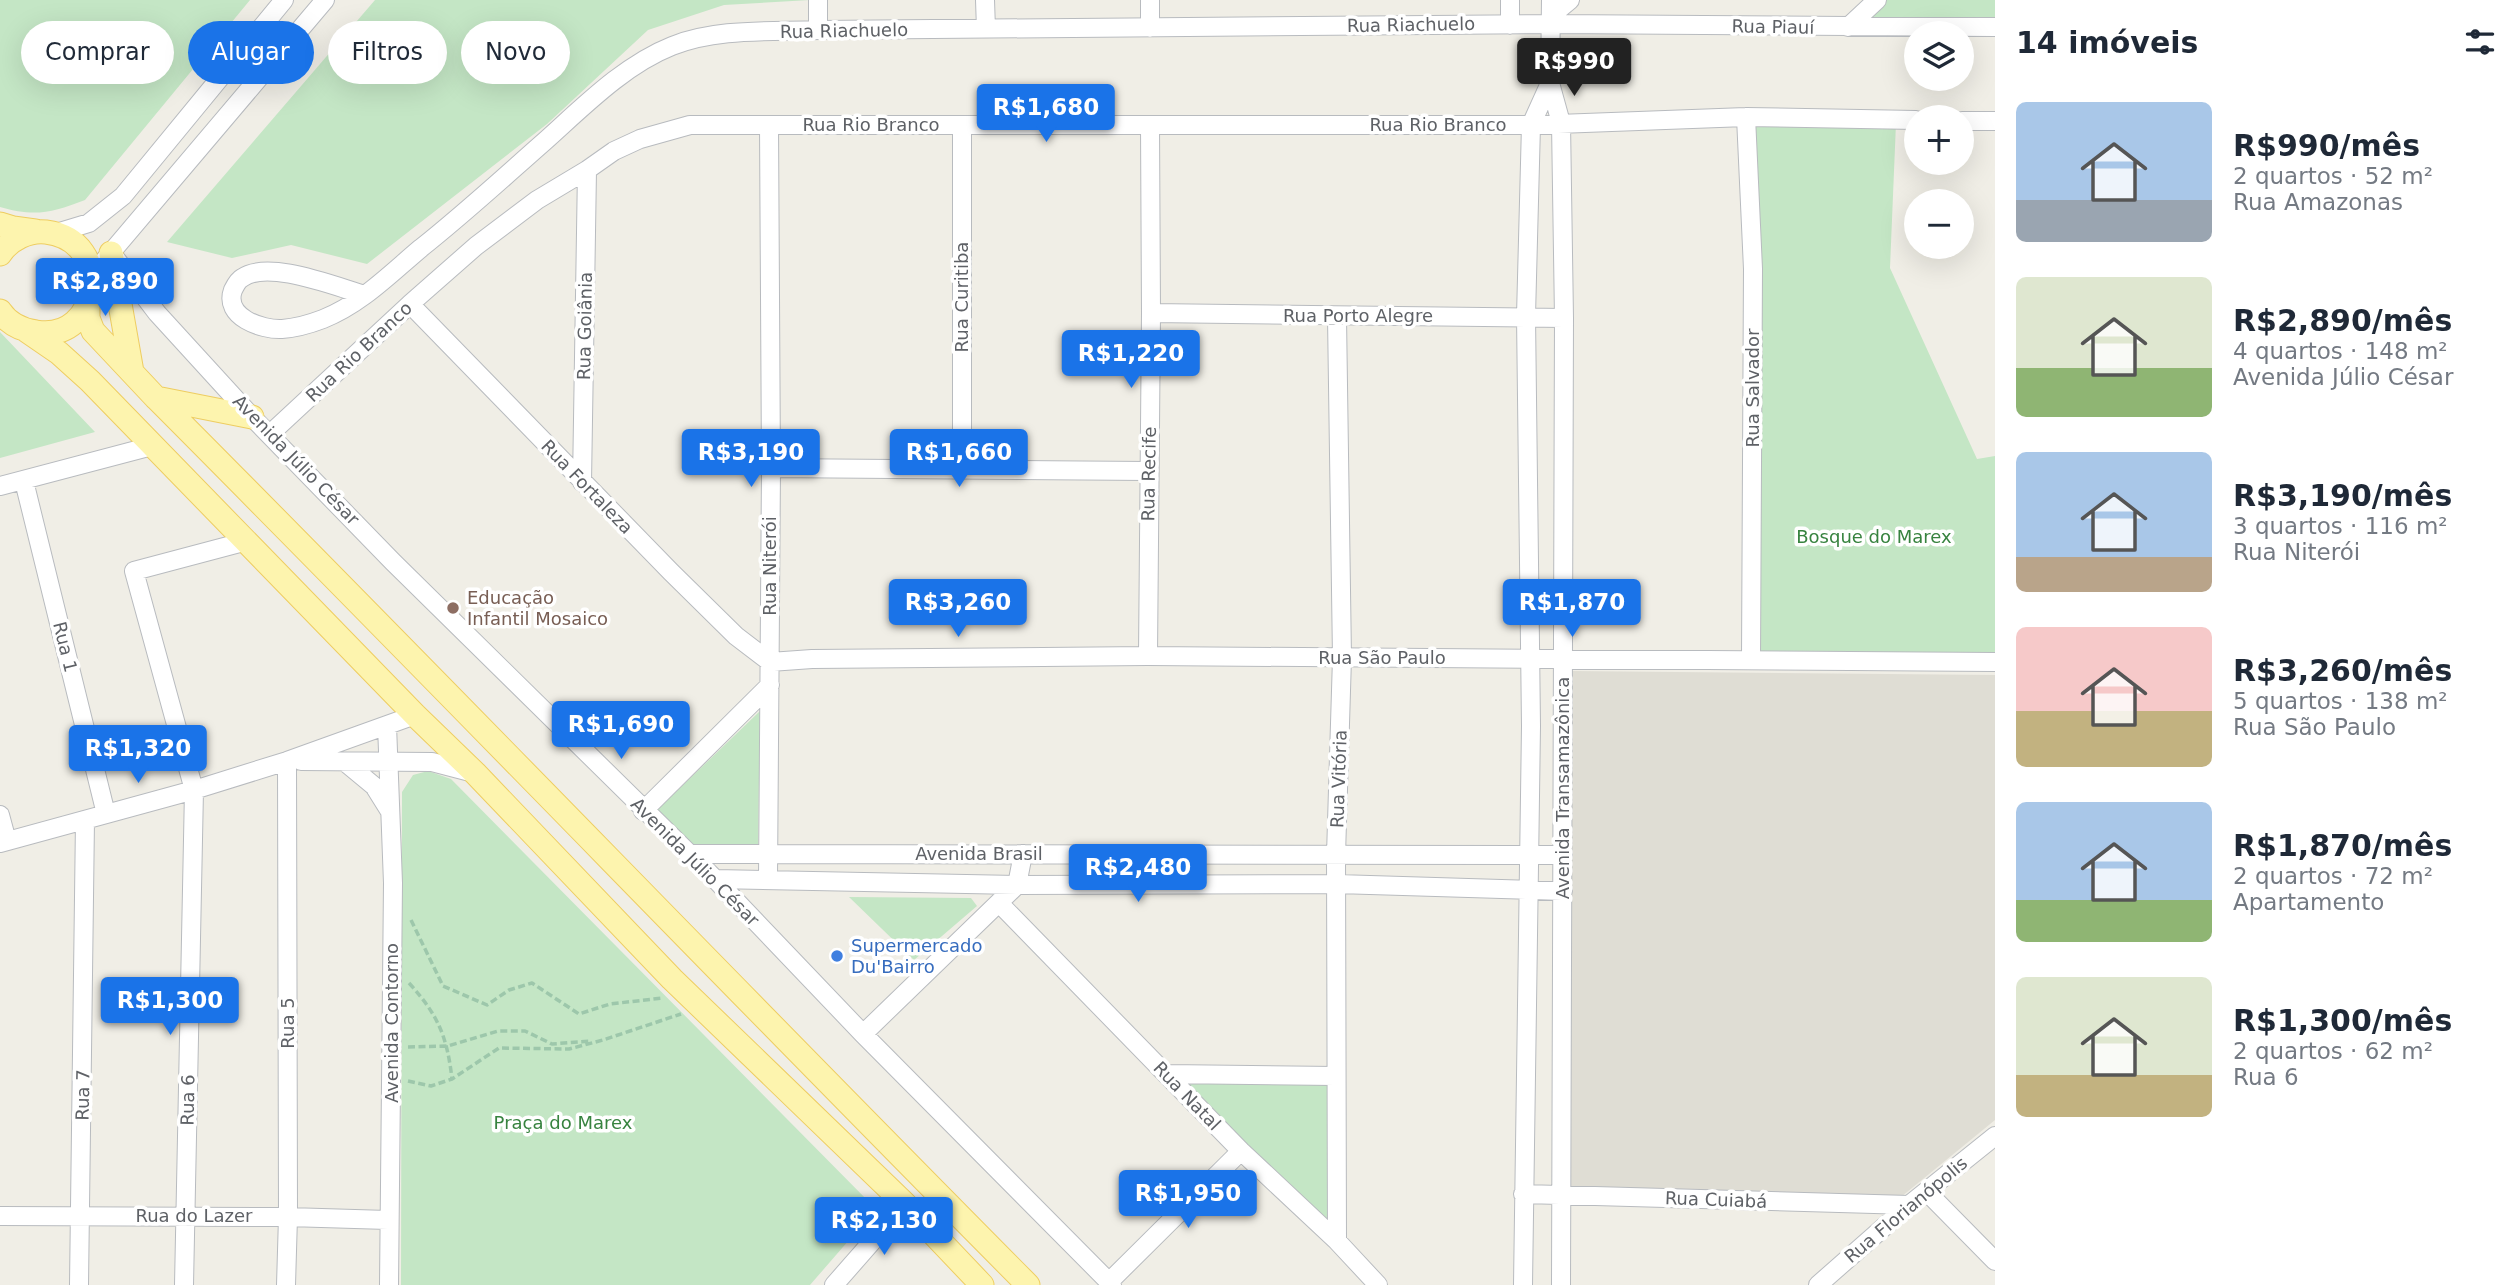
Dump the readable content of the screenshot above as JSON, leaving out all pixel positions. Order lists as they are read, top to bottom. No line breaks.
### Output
{"streets":{"street":["Rua Riachuelo","Rua Piauí","Rua Rio Branco","Rua Curitiba","Rua Porto Alegre","Rua Goiânia","Rua Salvador","Avenida Júlio César","Rua Recife","Rua Fortaleza","Rua Niterói","Rua 1","Rua São Paulo","Rua Vitória","Avenida Transamazônica","Avenida Brasil","Rua 5","Avenida Contorno","Rua 7","Rua Natal","Rua 6","Rua Cuiabá","Rua Florianópolis","Rua do Lazer"]},"crossings":[["Rua Riachuelo","Rua Piauí"],["Rua Rio Branco","Rua Curitiba"],["Rua Rio Branco","Rua Goiânia"],["Rua Rio Branco","Rua Salvador"],["Rua Rio Branco","Avenida Júlio César"],["Rua Rio Branco","Rua Recife"],["Rua Rio Branco","Rua Fortaleza"],["Rua Rio Branco","Rua Niterói"],["Rua Rio Branco","Avenida Transamazônica"],["Rua Porto Alegre","Rua Recife"],["Rua Porto Alegre","Rua Vitória"],["Rua Porto Alegre","Avenida Transamazônica"],["Rua Goiânia","Rua Fortaleza"],["Rua Salvador","Rua São Paulo"],["Avenida Júlio César","Avenida Brasil"],["Rua Recife","Rua São Paulo"],["Rua Fortaleza","Rua Niterói"],["Rua Fortaleza","Rua São Paulo"],["Rua Niterói","Rua São Paulo"],["Rua Niterói","Avenida Brasil"],["Rua São Paulo","Rua Vitória"],["Rua São Paulo","Avenida Transamazônica"],["Rua Vitória","Avenida Brasil"],["Rua Vitória","Rua Natal"],["Avenida Transamazônica","Avenida Brasil"],["Avenida Transamazônica","Rua Cuiabá"],["Rua 5","Rua do Lazer"],["Avenida Contorno","Rua do Lazer"],["Rua 7","Rua do Lazer"],["Rua 6","Rua do Lazer"],["Rua Cuiabá","Rua Florianópolis"]],"parks":["Bosque do Marex","Praça do Marex"],"places":["Educação Infantil Mosaico","Supermercado Du'Bairro"],"page":{"heading":"14 imóveis","map_buttons":["+","−"],"chip":["Comprar","Alugar","Filtros","Novo"],"price":["R$990","R$1,680","R$2,890","R$1,220","R$3,190","R$1,660","R$3,260","R$1,870","R$1,690","R$1,320","R$2,480","R$1,300","R$1,950","R$2,130"],"list":[{"name":"R$990/mês","note":"2 quartos · 52 m² · Rua Amazonas"},{"name":"R$2,890/mês","note":"4 quartos · 148 m² · Avenida Júlio César"},{"name":"R$3,190/mês","note":"3 quartos · 116 m² · Rua Niterói"},{"name":"R$3,260/mês","note":"5 quartos · 138 m² · Rua São Paulo"},{"name":"R$1,870/mês","note":"2 quartos · 72 m² · Apartamento"},{"name":"R$1,300/mês","note":"2 quartos · 62 m² · Rua 6"}]}}
